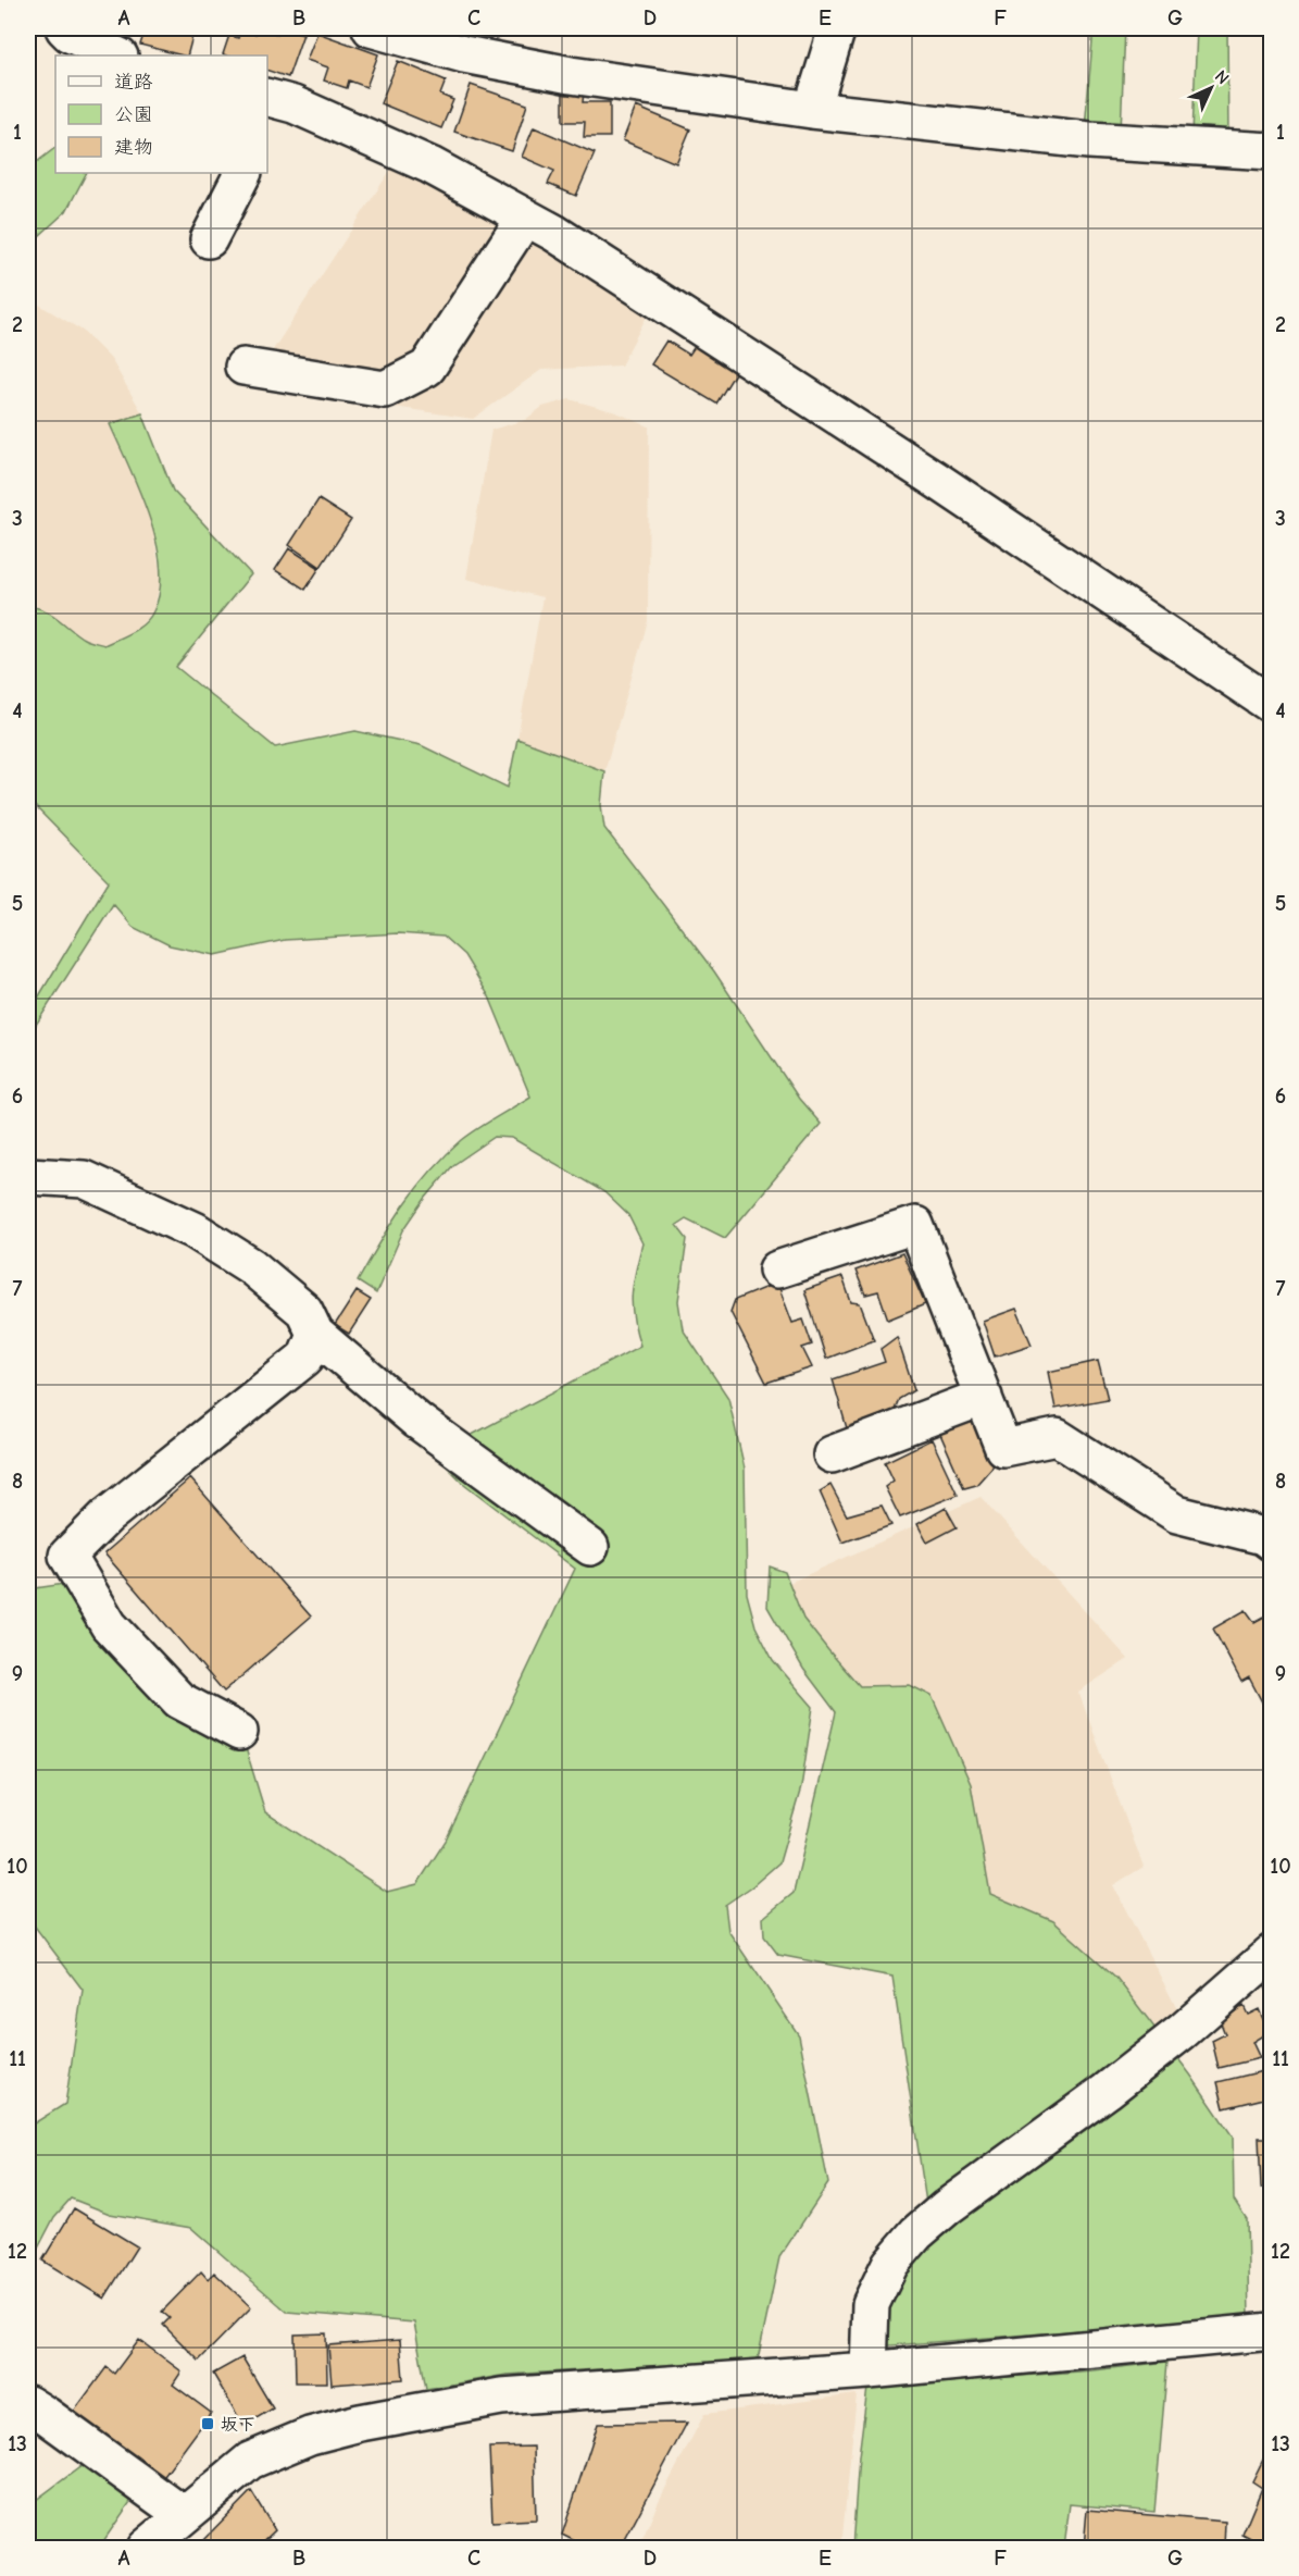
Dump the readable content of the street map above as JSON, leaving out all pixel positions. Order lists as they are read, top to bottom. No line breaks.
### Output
{"places":{"transit":["坂下"]},"legend":["道路","公園","建物"],"north":"top right","grid":{"columns":["A","B","C","D","E","F","G"],"rows":["1","2","3","4","5","6","7","8","9","10","11","12","13"]}}
